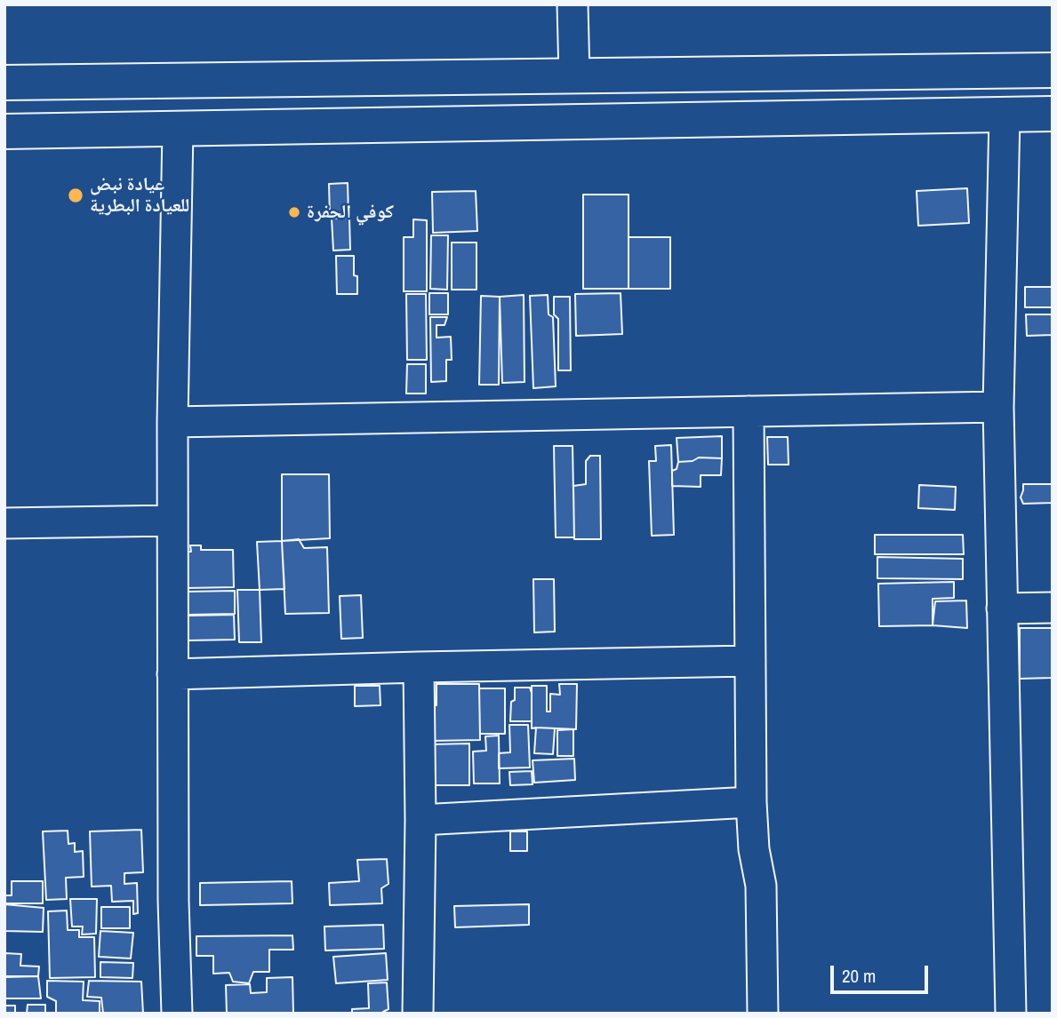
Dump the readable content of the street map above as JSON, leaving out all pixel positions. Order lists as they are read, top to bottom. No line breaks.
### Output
{"places":["عيادة نبض للعيادة البطرية","كوفي الحفرة"],"scale_bar":"20 m"}
